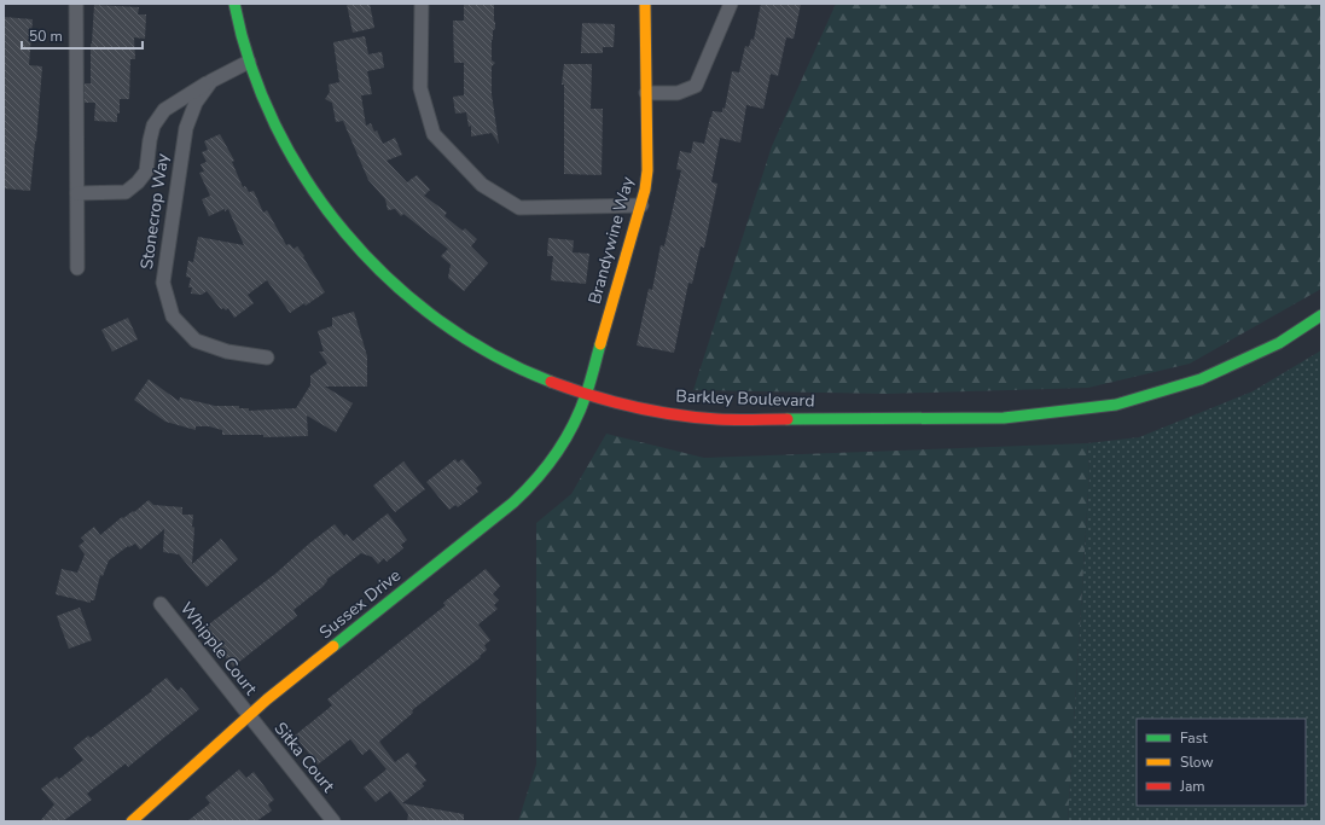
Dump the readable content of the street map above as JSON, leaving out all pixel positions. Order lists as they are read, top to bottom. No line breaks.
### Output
{"streets":{"main road":["Brandywine Way","Barkley Boulevard","Sussex Drive"],"street":["Stonecrop Way","Whipple Court","Sitka Court"]},"crossings":[["Stonecrop Way","Barkley Boulevard"],["Brandywine Way","Barkley Boulevard"],["Brandywine Way","Sussex Drive"],["Barkley Boulevard","Sussex Drive"],["Sussex Drive","Whipple Court"],["Sussex Drive","Sitka Court"],["Whipple Court","Sitka Court"]],"legend":["Fast","Slow","Jam"],"scale_bar":"50 m"}
